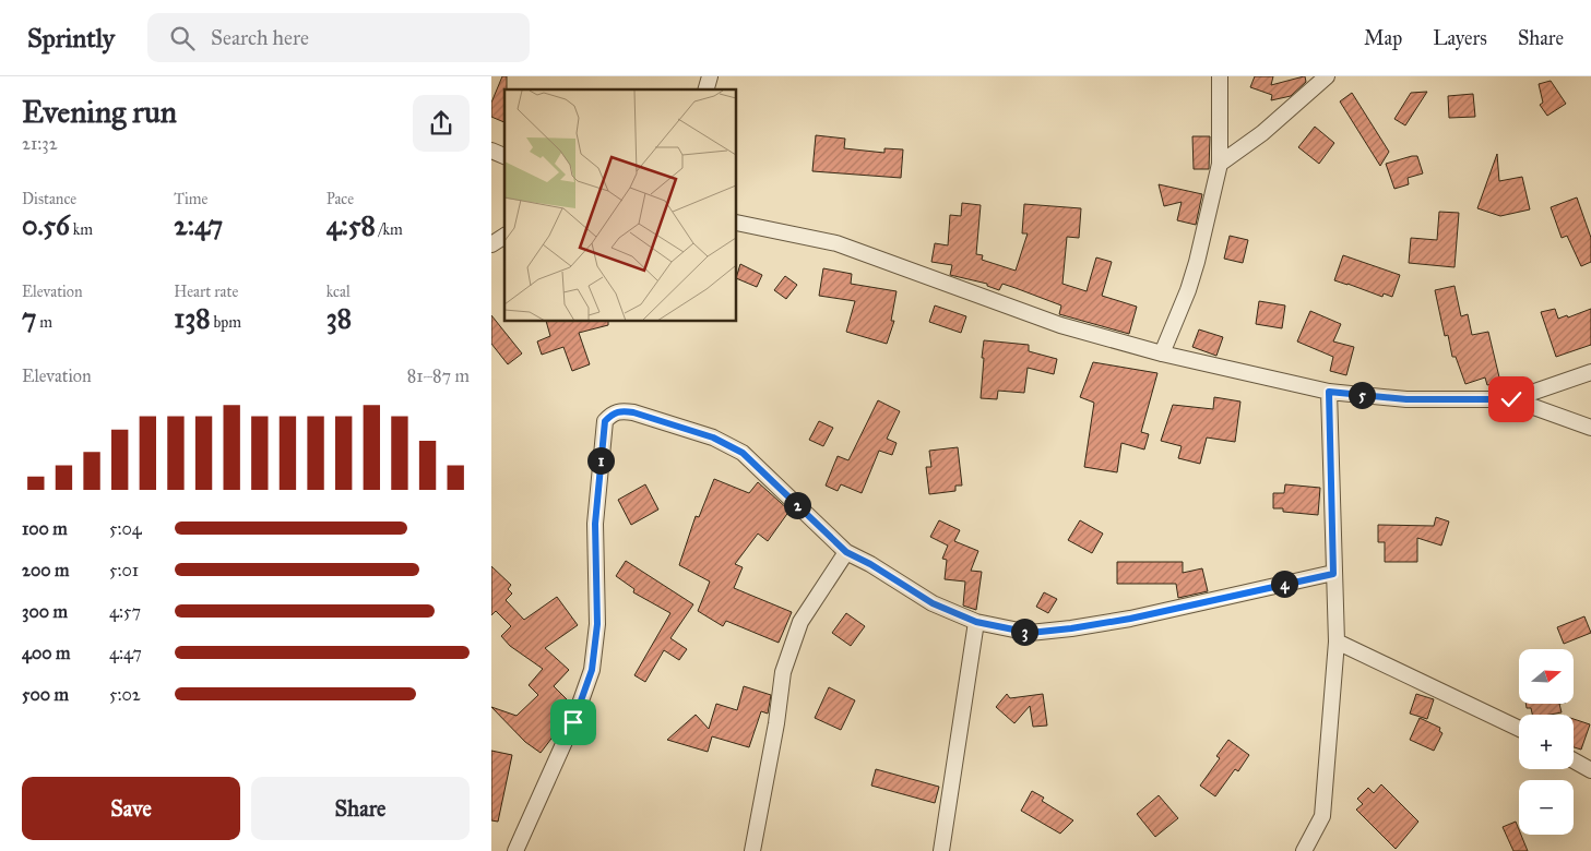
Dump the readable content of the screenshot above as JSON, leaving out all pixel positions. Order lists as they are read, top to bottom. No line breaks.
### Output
{"north":"right","page":{"header":"Sprintly","search":"Search here","nav":["Map","Layers","Share"],"heading":["Evening run","21:32"],"stats":[["Distance","0.56 km"],["Time","2:47"],["Pace","4:58 /km"],["Elevation","7 m"],["Heart rate","138 bpm"],["kcal","38"]],"chart":["Elevation","81–87 m"],"pins":["5","1","2","4","3"],"list":[{"name":"100 m","note":"5:04"},{"name":"200 m","note":"5:01"},{"name":"300 m","note":"4:57"},{"name":"400 m","note":"4:47"},{"name":"500 m","note":"5:02"}],"map_buttons":["+","−"],"buttons":["Save","Share"]}}
